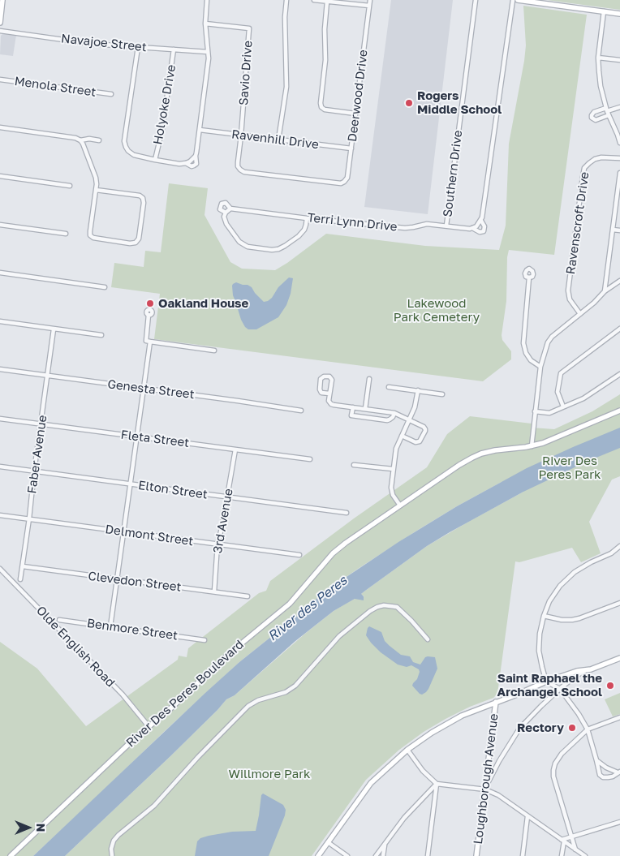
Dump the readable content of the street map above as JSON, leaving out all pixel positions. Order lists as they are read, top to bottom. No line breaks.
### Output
{"streets":{"main road":["River Des Peres Boulevard","Loughborough Avenue"],"street":["Navajoe Street","Savio Drive","Menola Street","Deerwood Drive","Holyoke Drive","Ravenhill Drive","Southern Drive","Terri Lynn Drive","Ravenscroft Drive","Genesta Street","Fleta Street","Faber Avenue","Elton Street","3rd Avenue","Delmont Street","Clevedon Street","Benmore Street","Olde English Road"]},"crossings":[["Navajoe Street","Holyoke Drive"],["Savio Drive","Deerwood Drive"],["Savio Drive","Ravenhill Drive"],["Deerwood Drive","Ravenhill Drive"],["Southern Drive","Terri Lynn Drive"],["Genesta Street","Faber Avenue"],["Fleta Street","Faber Avenue"],["Fleta Street","3rd Avenue"],["Faber Avenue","Elton Street"],["Faber Avenue","Delmont Street"],["Faber Avenue","Clevedon Street"],["Elton Street","3rd Avenue"],["3rd Avenue","Delmont Street"],["3rd Avenue","Clevedon Street"],["Olde English Road","River Des Peres Boulevard"]],"water":["River des Peres"],"parks":["Lakewood Park Cemetery","River Des Peres Park","Willmore Park"],"places":["Rogers Middle School","Oakland House","Saint Raphael the Archangel School","Rectory"],"north":"right"}
